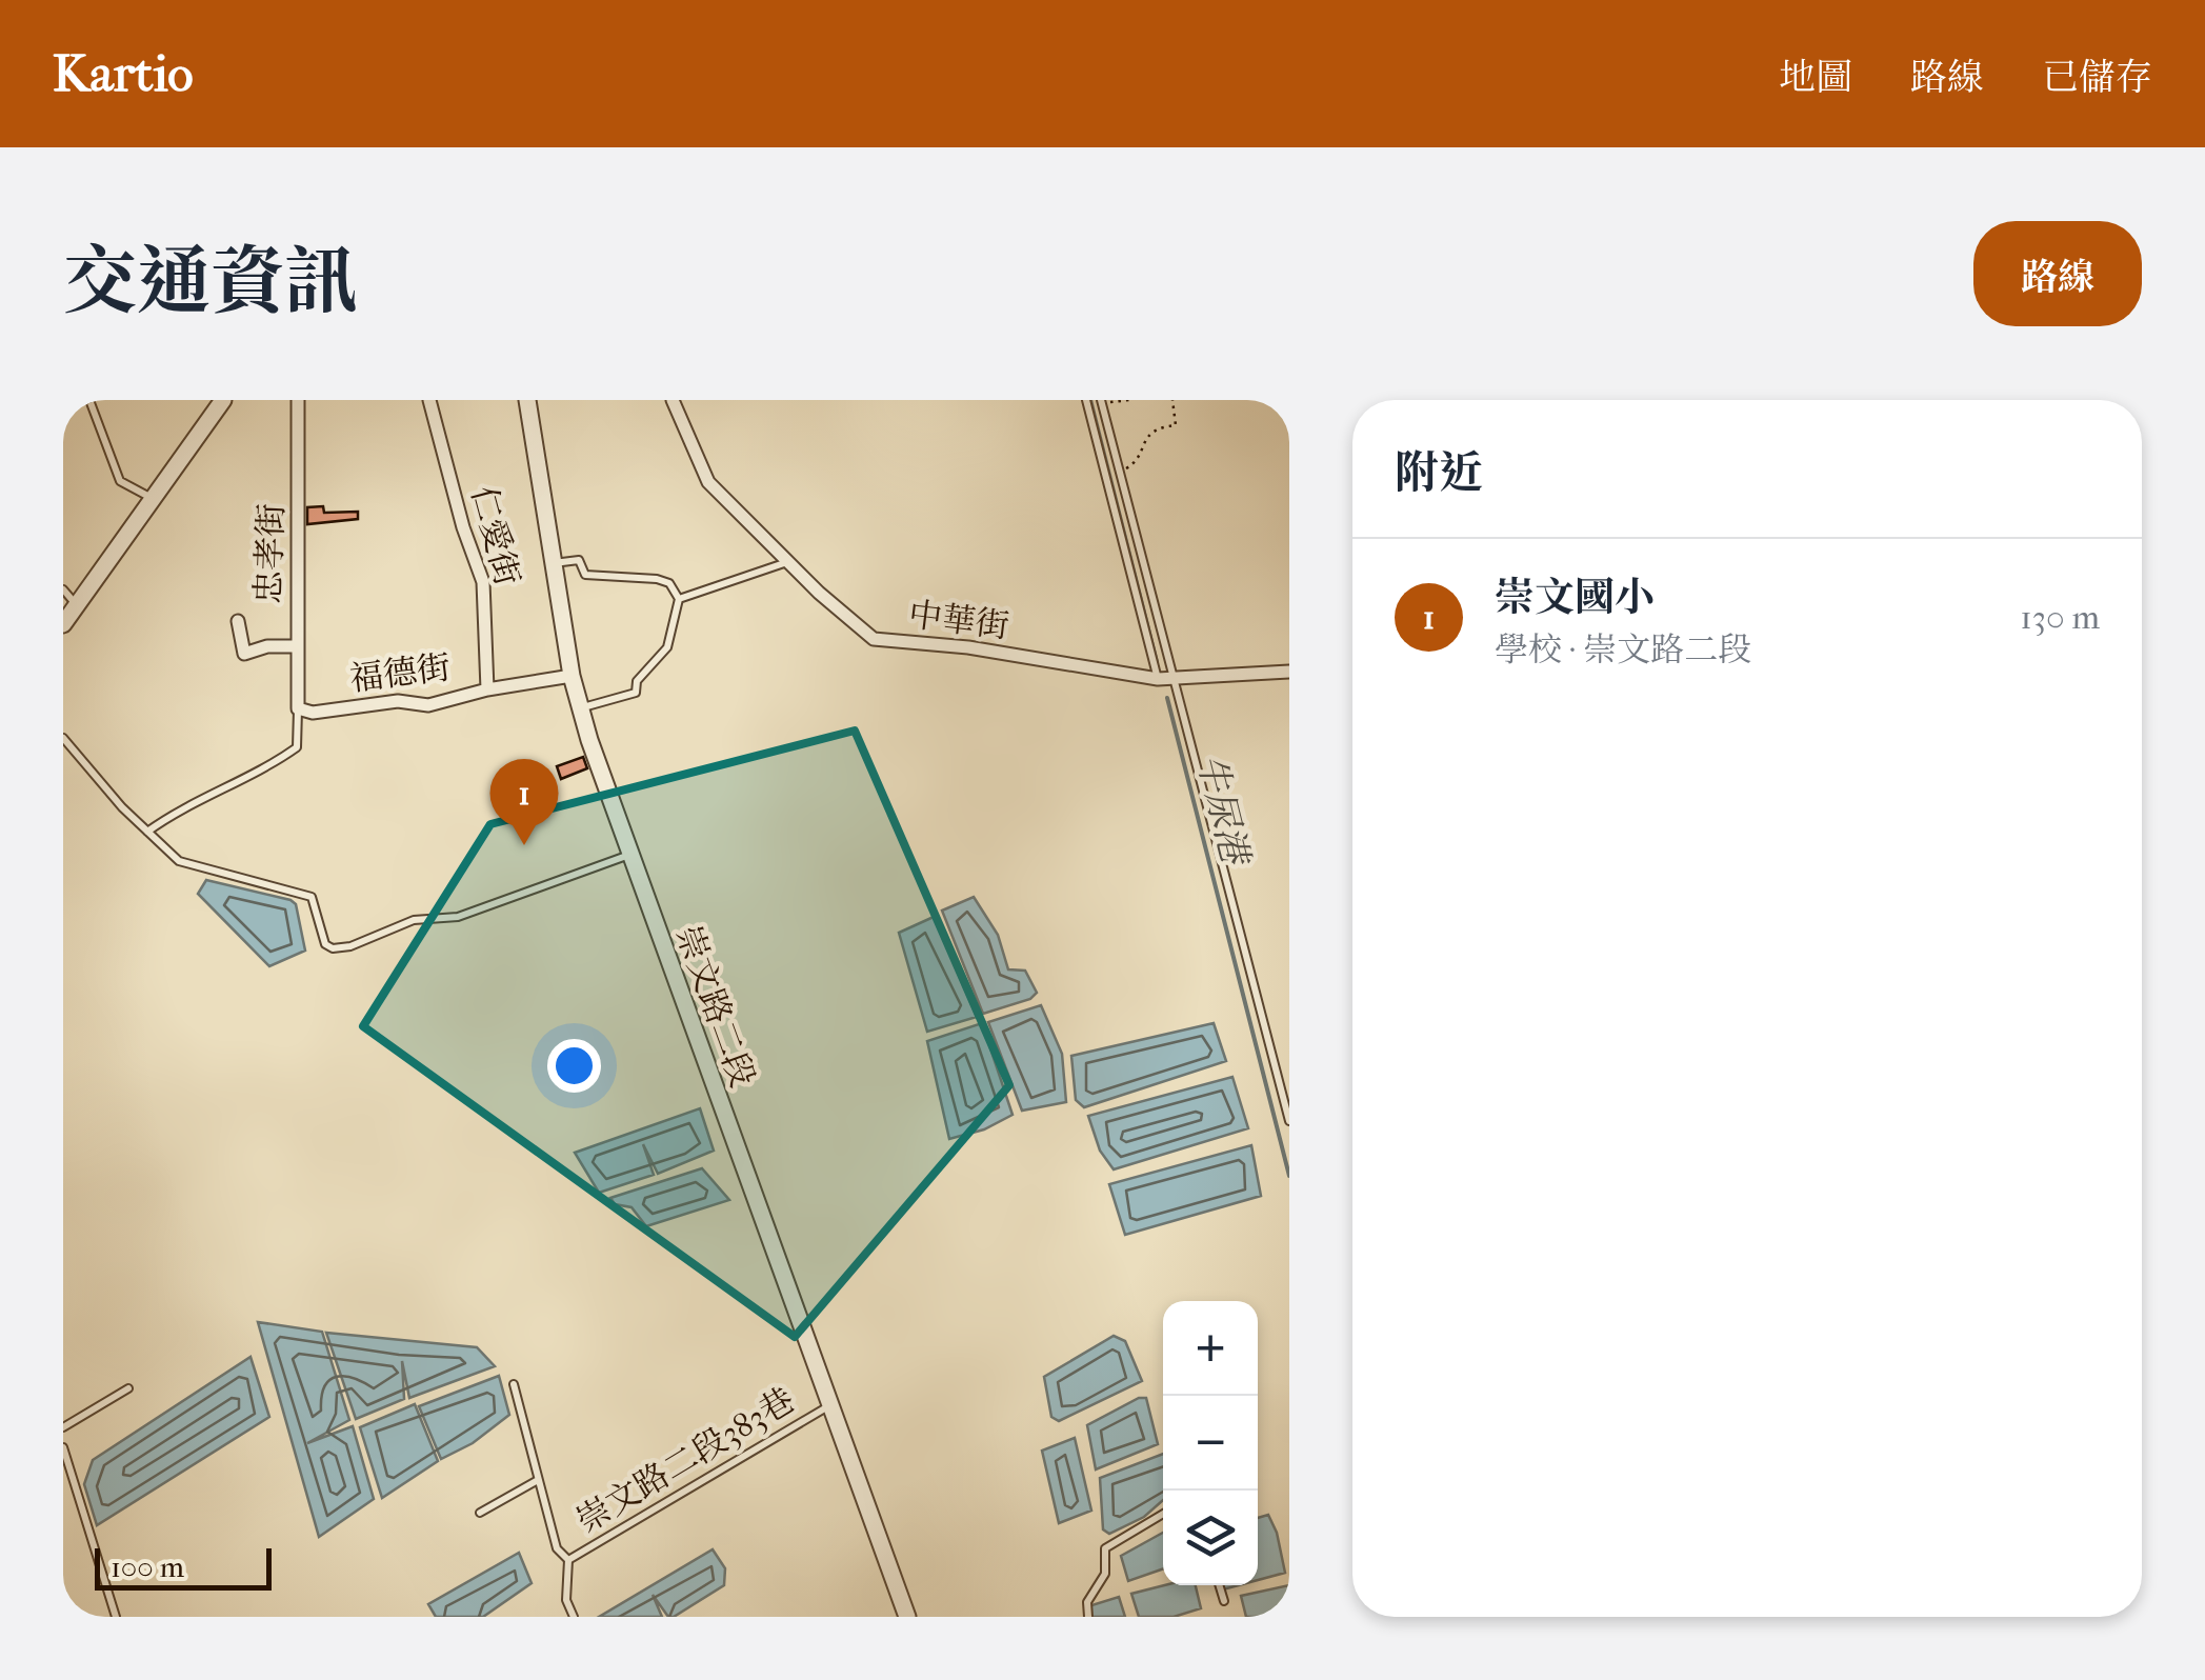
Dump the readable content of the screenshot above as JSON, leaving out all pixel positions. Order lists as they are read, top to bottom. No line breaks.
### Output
{"streets":{"street":["仁愛街","忠孝街","中華街","福德街","崇文路二段"],"lane":["崇文路二段383巷"]},"crossings":[["仁愛街","福德街"],["忠孝街","福德街"],["福德街","崇文路二段"],["崇文路二段","崇文路二段383巷"]],"water":["牛尿港"],"scale_bar":"100 m","page":{"header":"Kartio","nav":["地圖","路線","已儲存"],"title":"交通資訊","buttons":"路線","heading":"附近","list":[{"mark":"1","name":"崇文國小","note":"學校 · 崇文路二段","value":"130 m"}],"pins":"1","map_buttons":["+","−"],"scale":"100 m"}}
